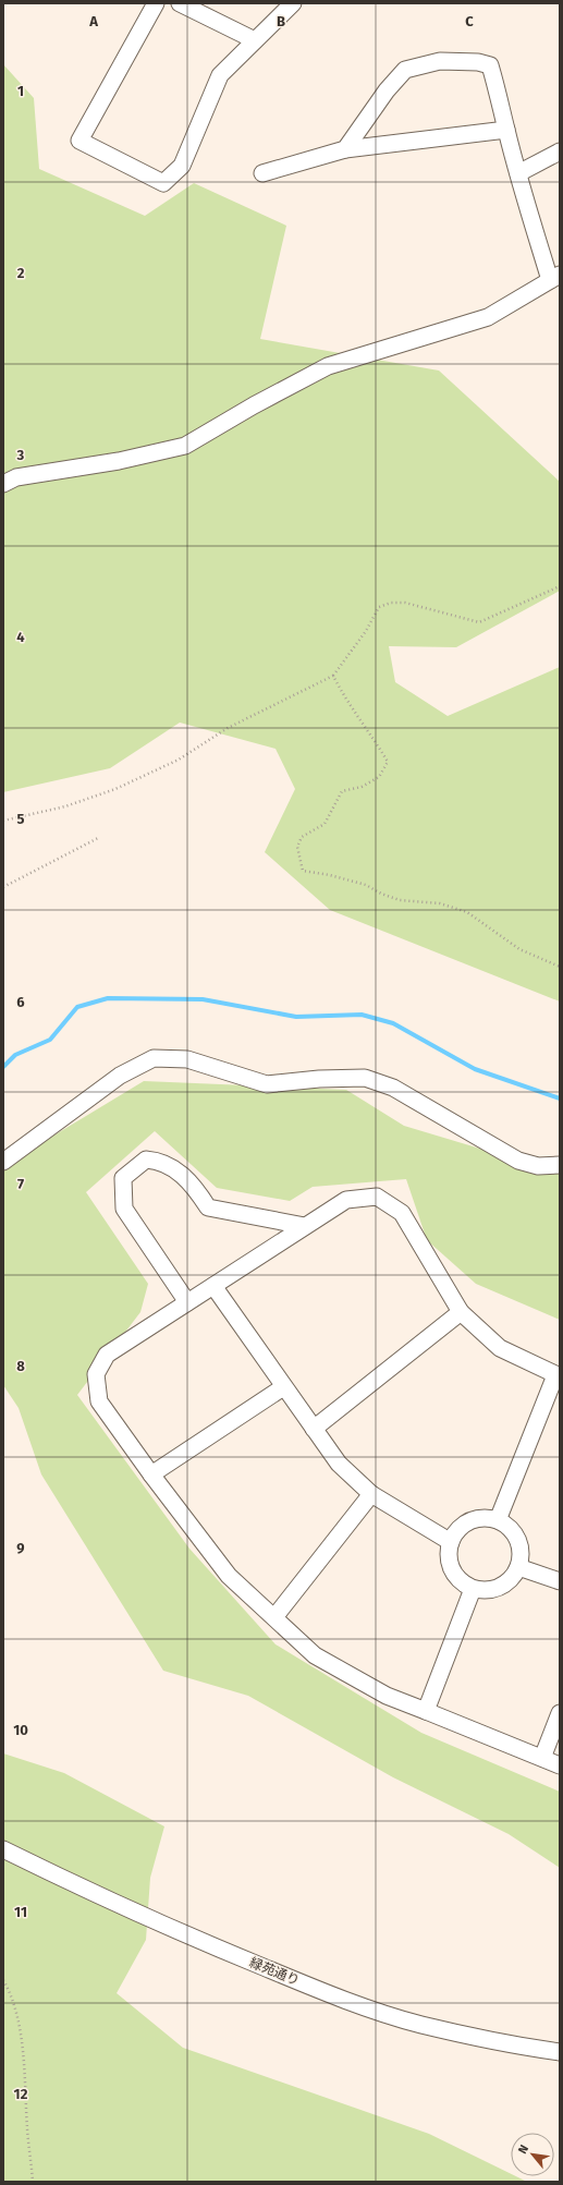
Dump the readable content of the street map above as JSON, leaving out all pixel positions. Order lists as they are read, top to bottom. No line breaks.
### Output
{"streets":{"street":["緑苑通り"]},"north":"top left","grid":{"columns":["A","B","C"],"rows":["1","2","3","4","5","6","7","8","9","10","11","12"]}}
